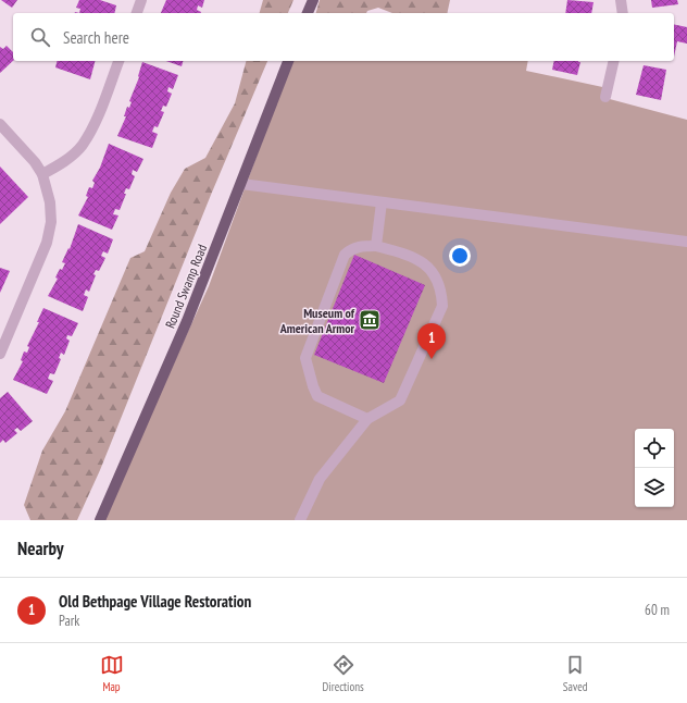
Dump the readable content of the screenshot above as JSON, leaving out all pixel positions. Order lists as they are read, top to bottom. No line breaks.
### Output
{"streets":{"main road":["Round Swamp Road"]},"places":{"museum":["Museum of American Armor"]},"page":{"search":"Search here","pins":"1","heading":"Nearby","list":[{"mark":"1","name":"Old Bethpage Village Restoration","note":"Park","value":"60 m"}],"nav":["Map","Directions","Saved"]}}
